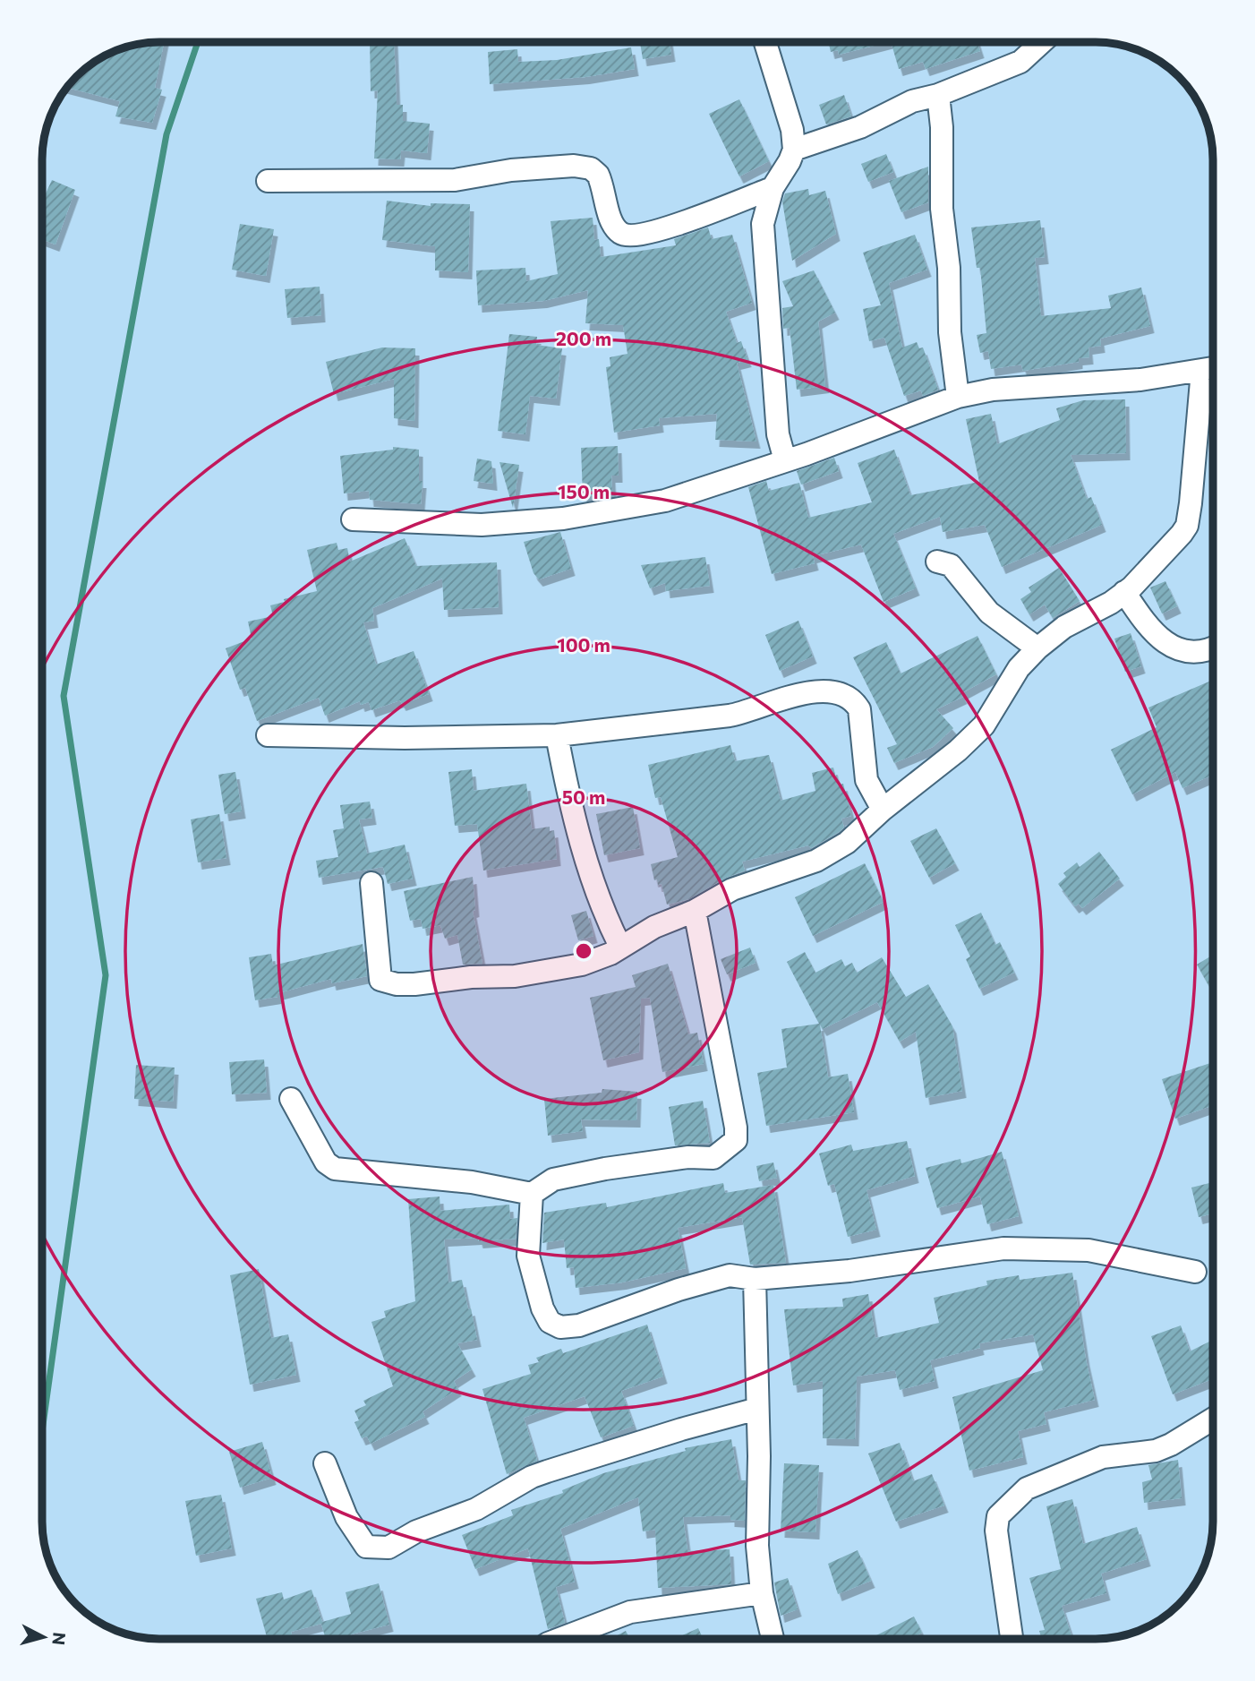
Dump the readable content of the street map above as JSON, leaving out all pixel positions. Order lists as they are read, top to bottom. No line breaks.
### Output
{"north":"right","rings":["200 m","150 m","100 m","50 m"]}
